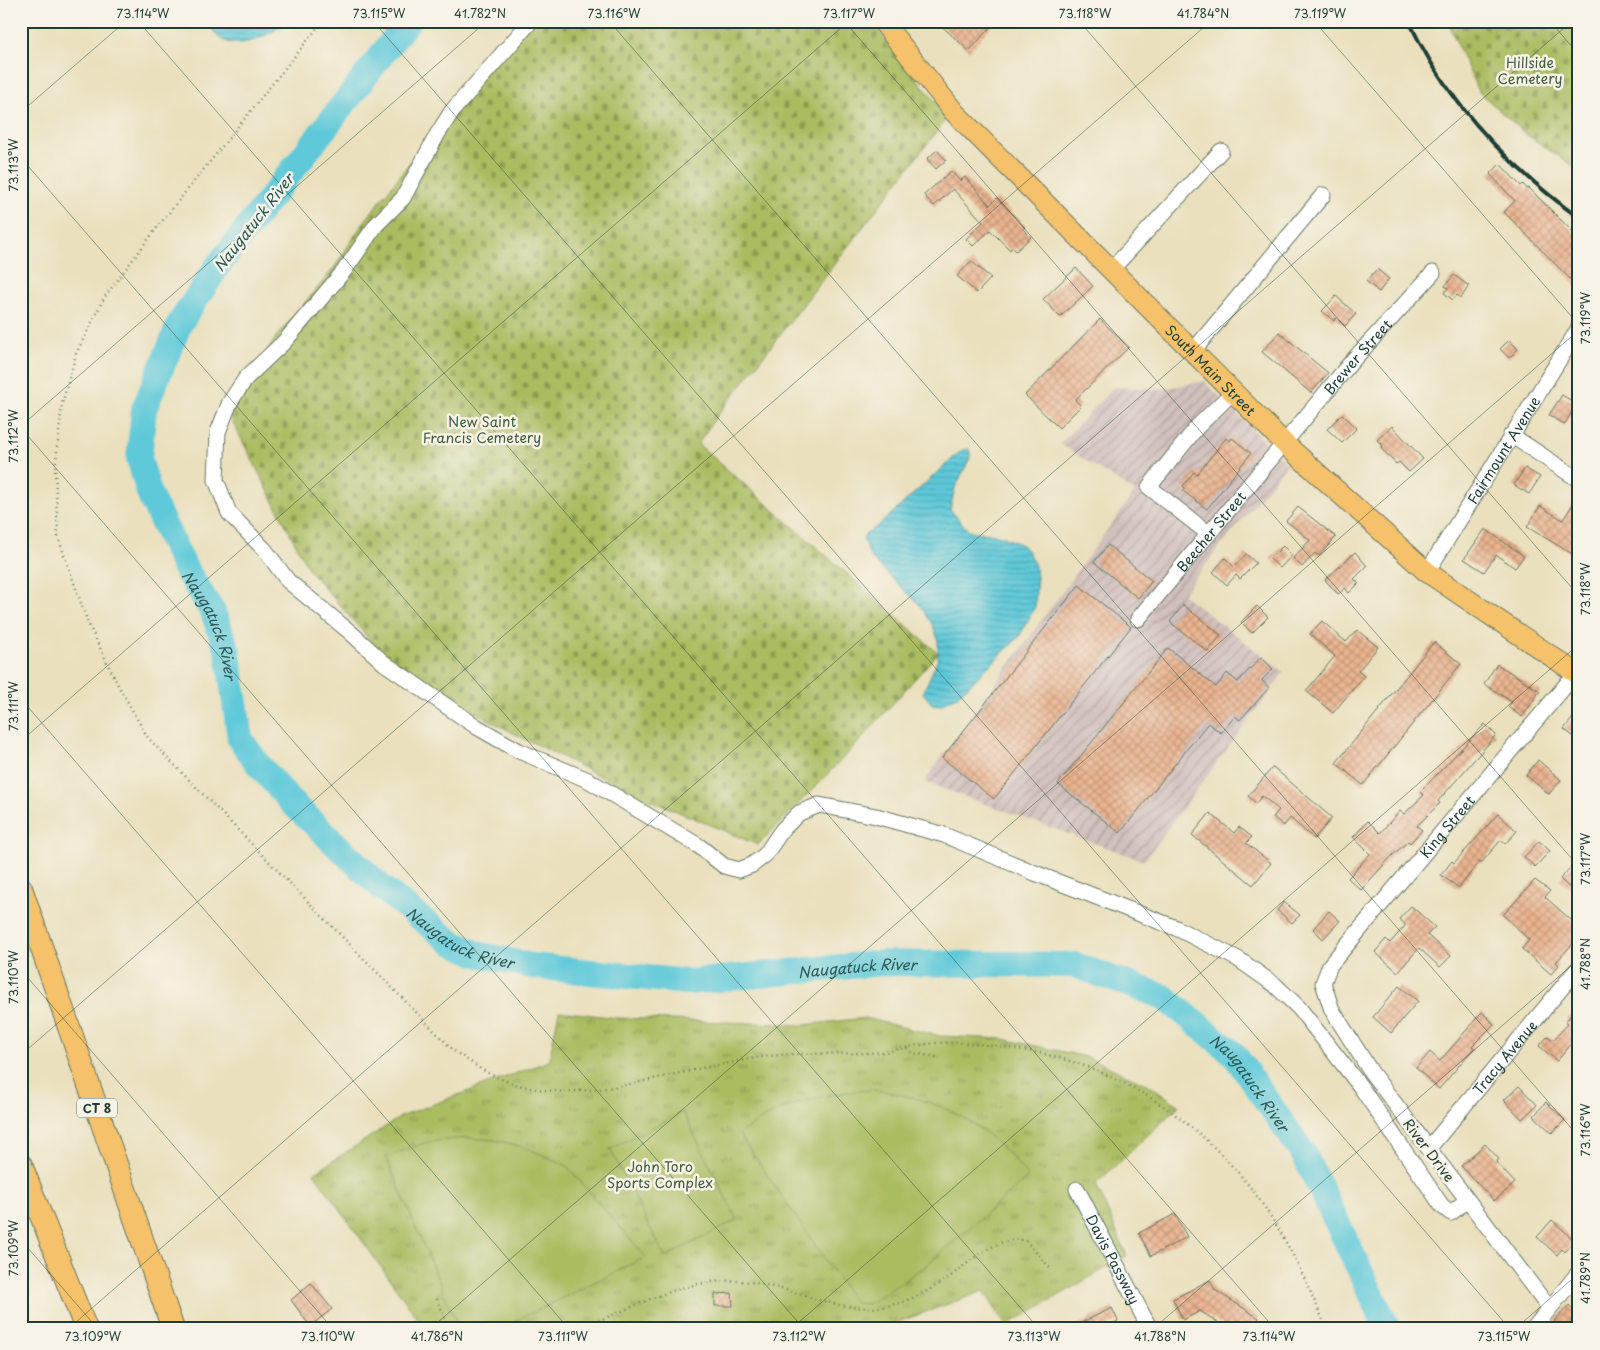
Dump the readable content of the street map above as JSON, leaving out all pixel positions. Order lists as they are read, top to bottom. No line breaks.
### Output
{"streets":{"highway":["CT 8"],"main road":["South Main Street"],"street":["Brewer Street","Fairmount Avenue","Beecher Street","King Street","Tracy Avenue","River Drive","Davis Passway"]},"crossings":[["Brewer Street","South Main Street"],["Brewer Street","Beecher Street"],["South Main Street","Fairmount Avenue"],["South Main Street","Beecher Street"],["South Main Street","King Street"],["King Street","River Drive"],["Tracy Avenue","River Drive"]],"water":["Naugatuck River"],"parks":["Hillside Cemetery","New Saint Francis Cemetery","John Toro Sports Complex"],"coordinates":["73.114°W","73.115°W","41.782°N","73.116°W","73.117°W","73.118°W","41.784°N","73.119°W","73.113°W","73.112°W","73.111°W","41.788°N","73.110°W","73.109°W","41.789°N","41.786°N"]}
